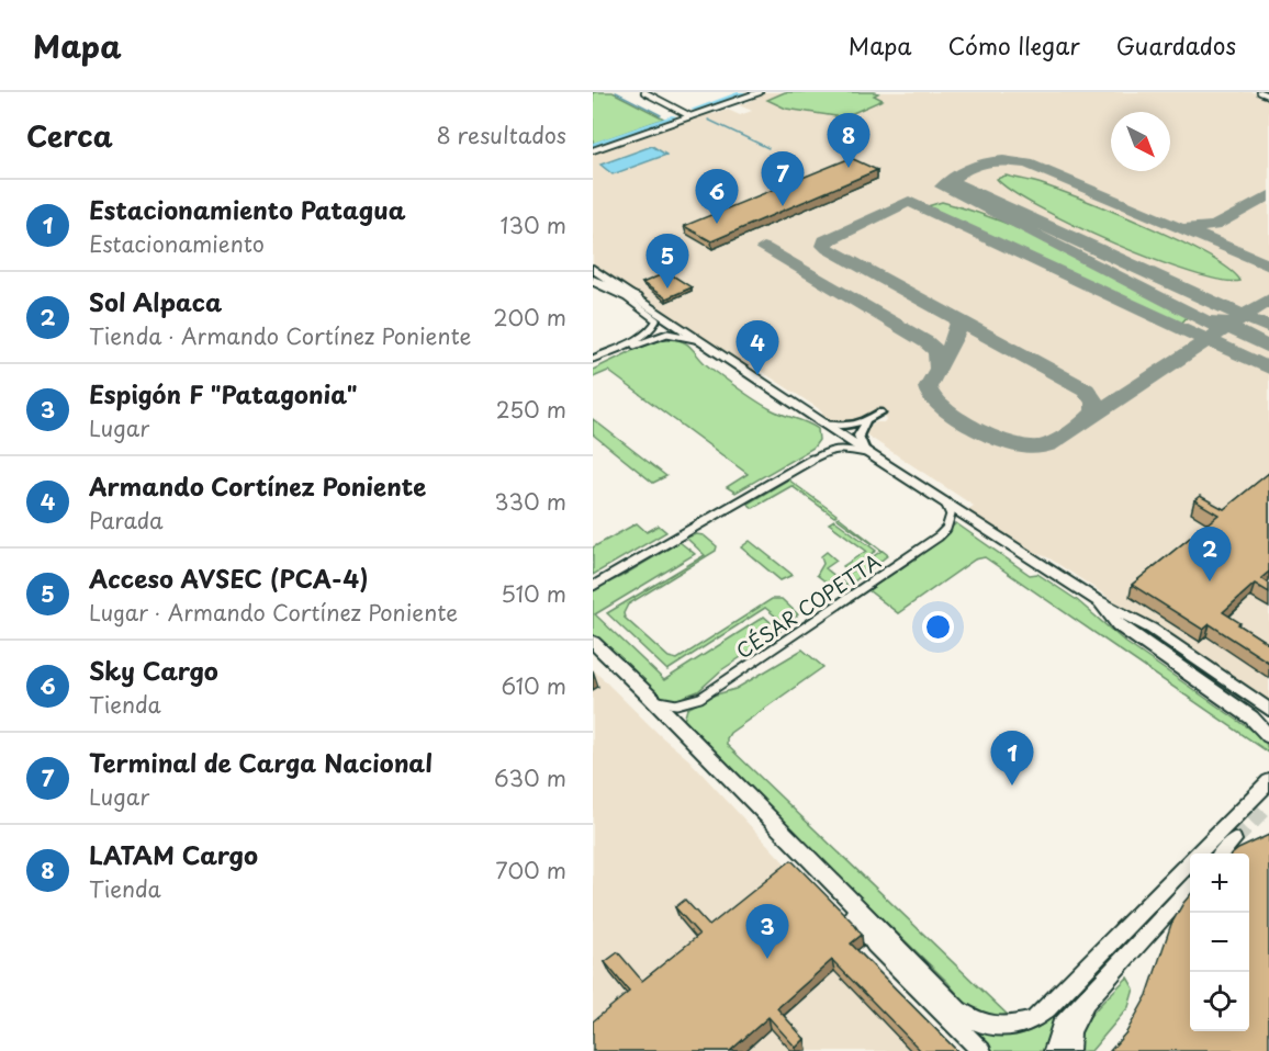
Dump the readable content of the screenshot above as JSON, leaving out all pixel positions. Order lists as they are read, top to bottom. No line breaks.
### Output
{"streets":{"street":["CÉSAR COPETTA"]},"north":"bottom right","page":{"header":"Mapa","nav":["Mapa","Cómo llegar","Guardados"],"heading":["Cerca","8 resultados"],"pins":["8","7","6","5","4","2","1","3"],"list":[{"mark":"1","name":"Estacionamiento Patagua","note":"Estacionamiento","value":"130 m"},{"mark":"2","name":"Sol Alpaca","note":"Tienda · Armando Cortínez Poniente","value":"200 m"},{"mark":"3","name":"Espigón F \"Patagonia\"","note":"Lugar","value":"250 m"},{"mark":"4","name":"Armando Cortínez Poniente","note":"Parada","value":"330 m"},{"mark":"5","name":"Acceso AVSEC (PCA-4)","note":"Lugar · Armando Cortínez Poniente","value":"510 m"},{"mark":"6","name":"Sky Cargo","note":"Tienda","value":"610 m"},{"mark":"7","name":"Terminal de Carga Nacional","note":"Lugar","value":"630 m"},{"mark":"8","name":"LATAM Cargo","note":"Tienda","value":"700 m"}],"map_buttons":["+","−"]}}
